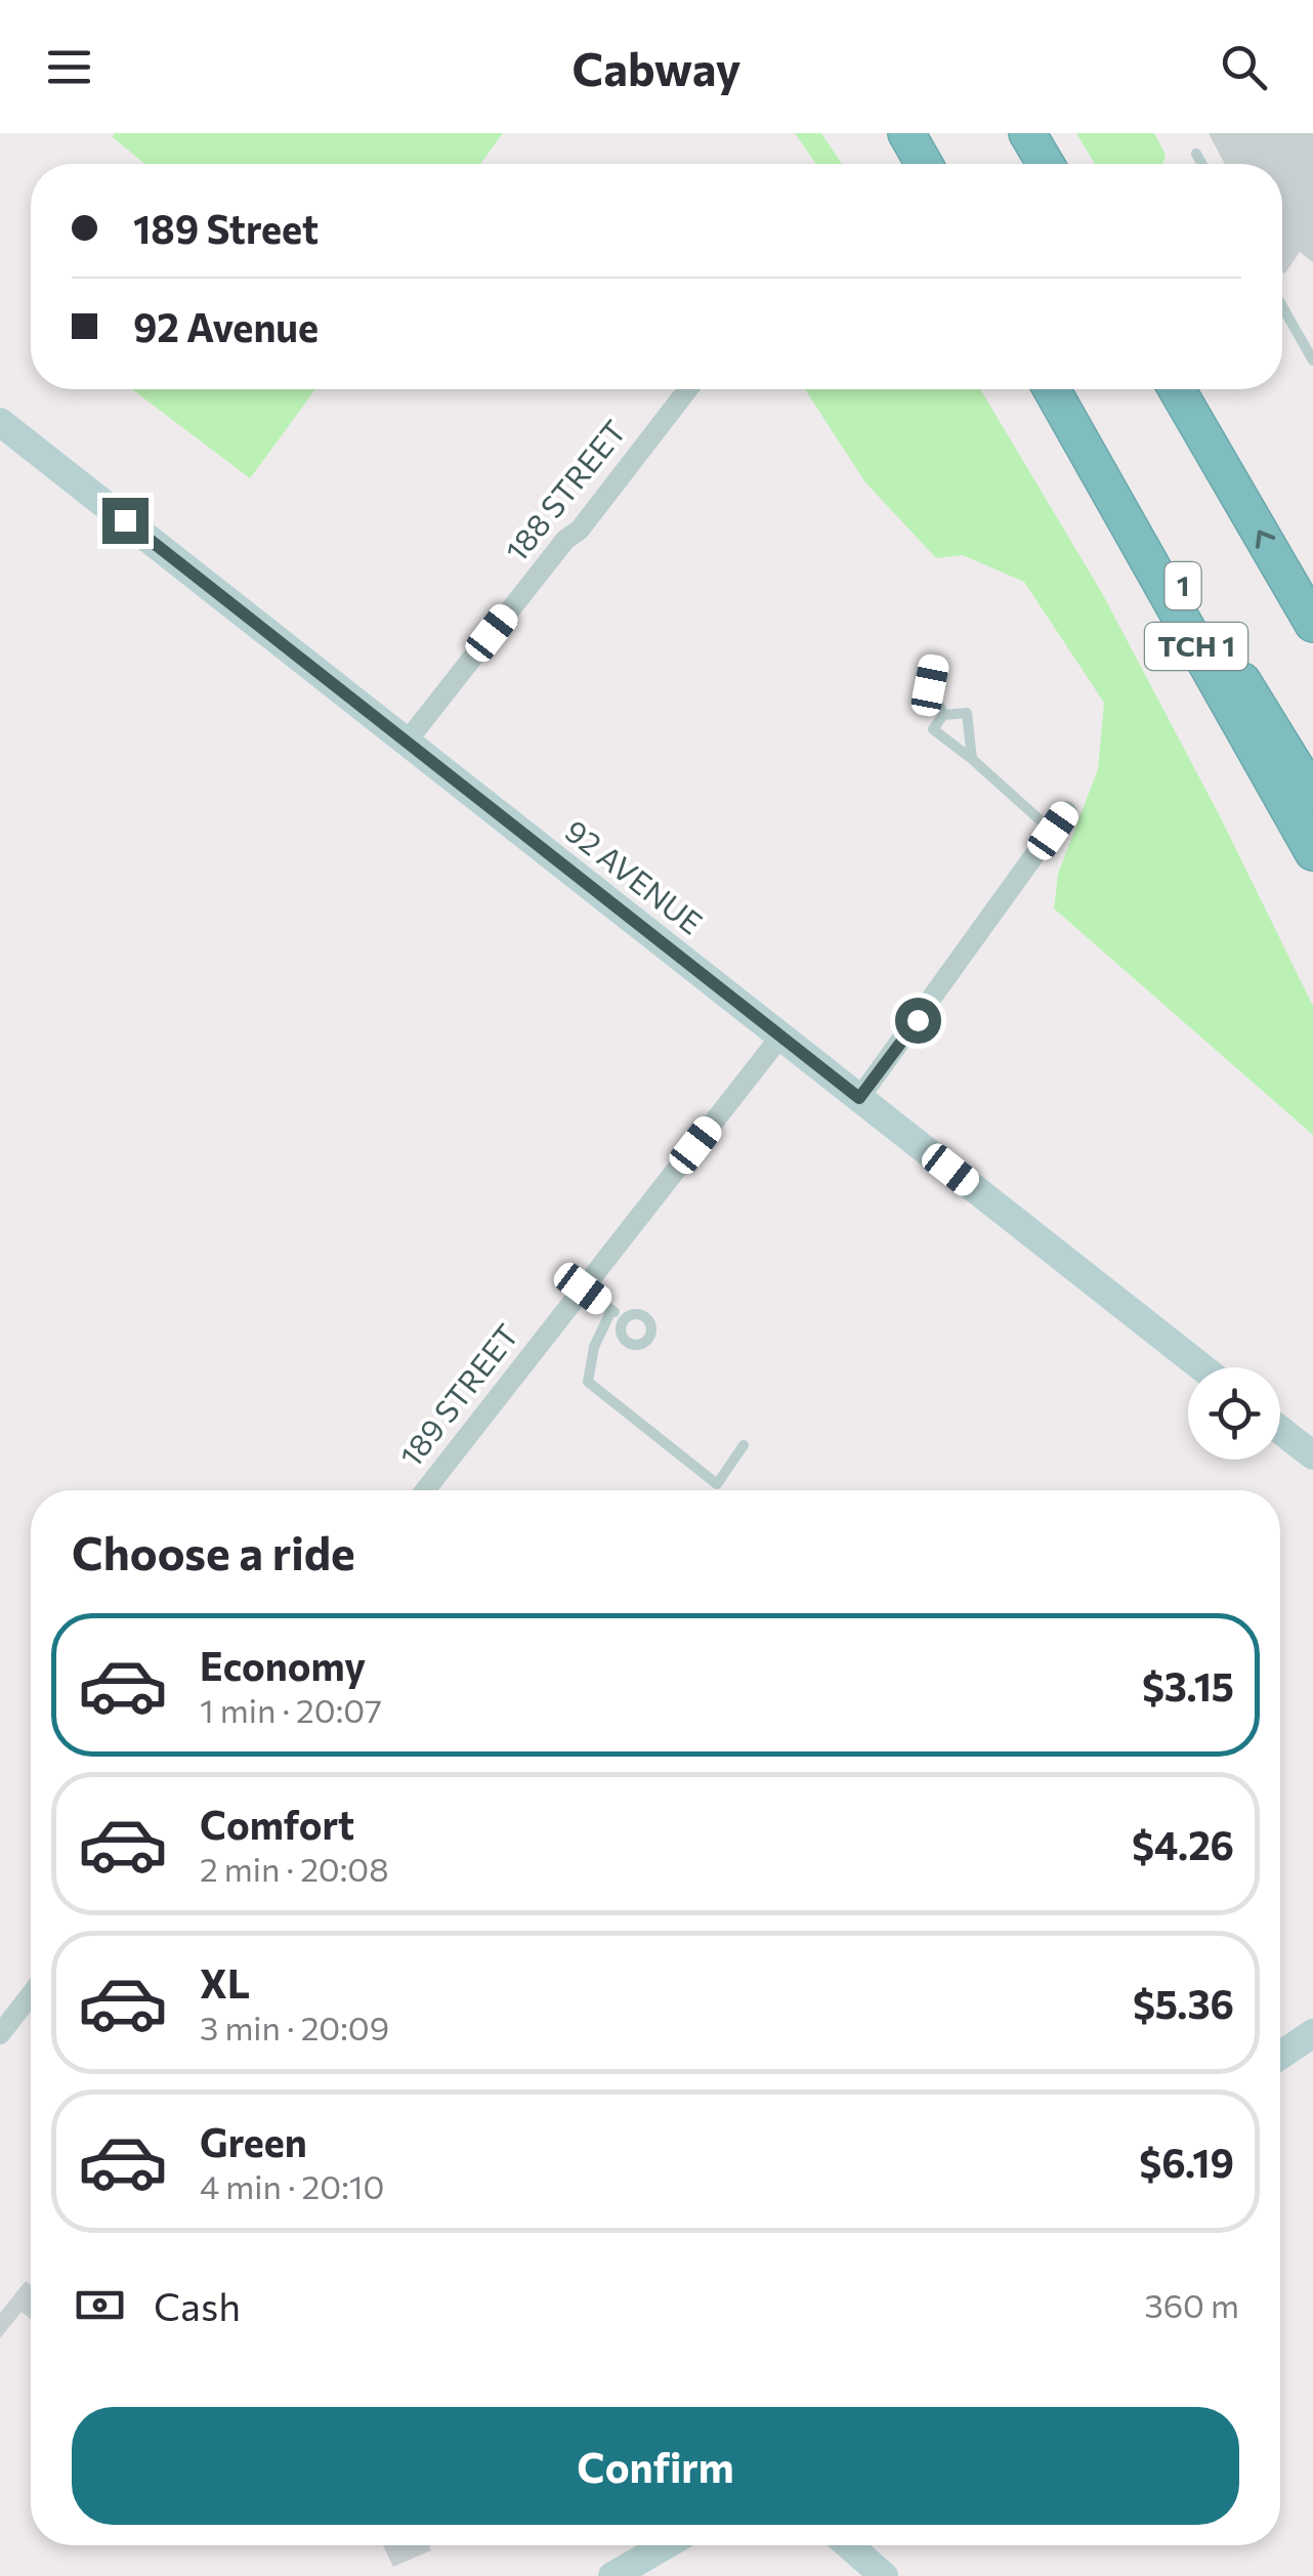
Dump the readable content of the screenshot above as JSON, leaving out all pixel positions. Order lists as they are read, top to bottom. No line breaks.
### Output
{"streets":{"highway":["TCH 1"],"street":["188 STREET","92 AVENUE","189 STREET"]},"crossings":[["188 STREET","92 AVENUE"],["92 AVENUE","189 STREET"]],"page":{"header":"Cabway","banner":["189 Street","92 Avenue"],"heading":"Choose a ride","list":[{"name":"Economy","note":"1 min · 20:07","value":"$3.15"},{"name":"Comfort","note":"2 min · 20:08","value":"$4.26"},{"name":"XL","note":"3 min · 20:09","value":"$5.36"},{"name":"Green","note":"4 min · 20:10","value":"$6.19"}],"pay":["Cash","360 m"],"buttons":"Confirm"}}
